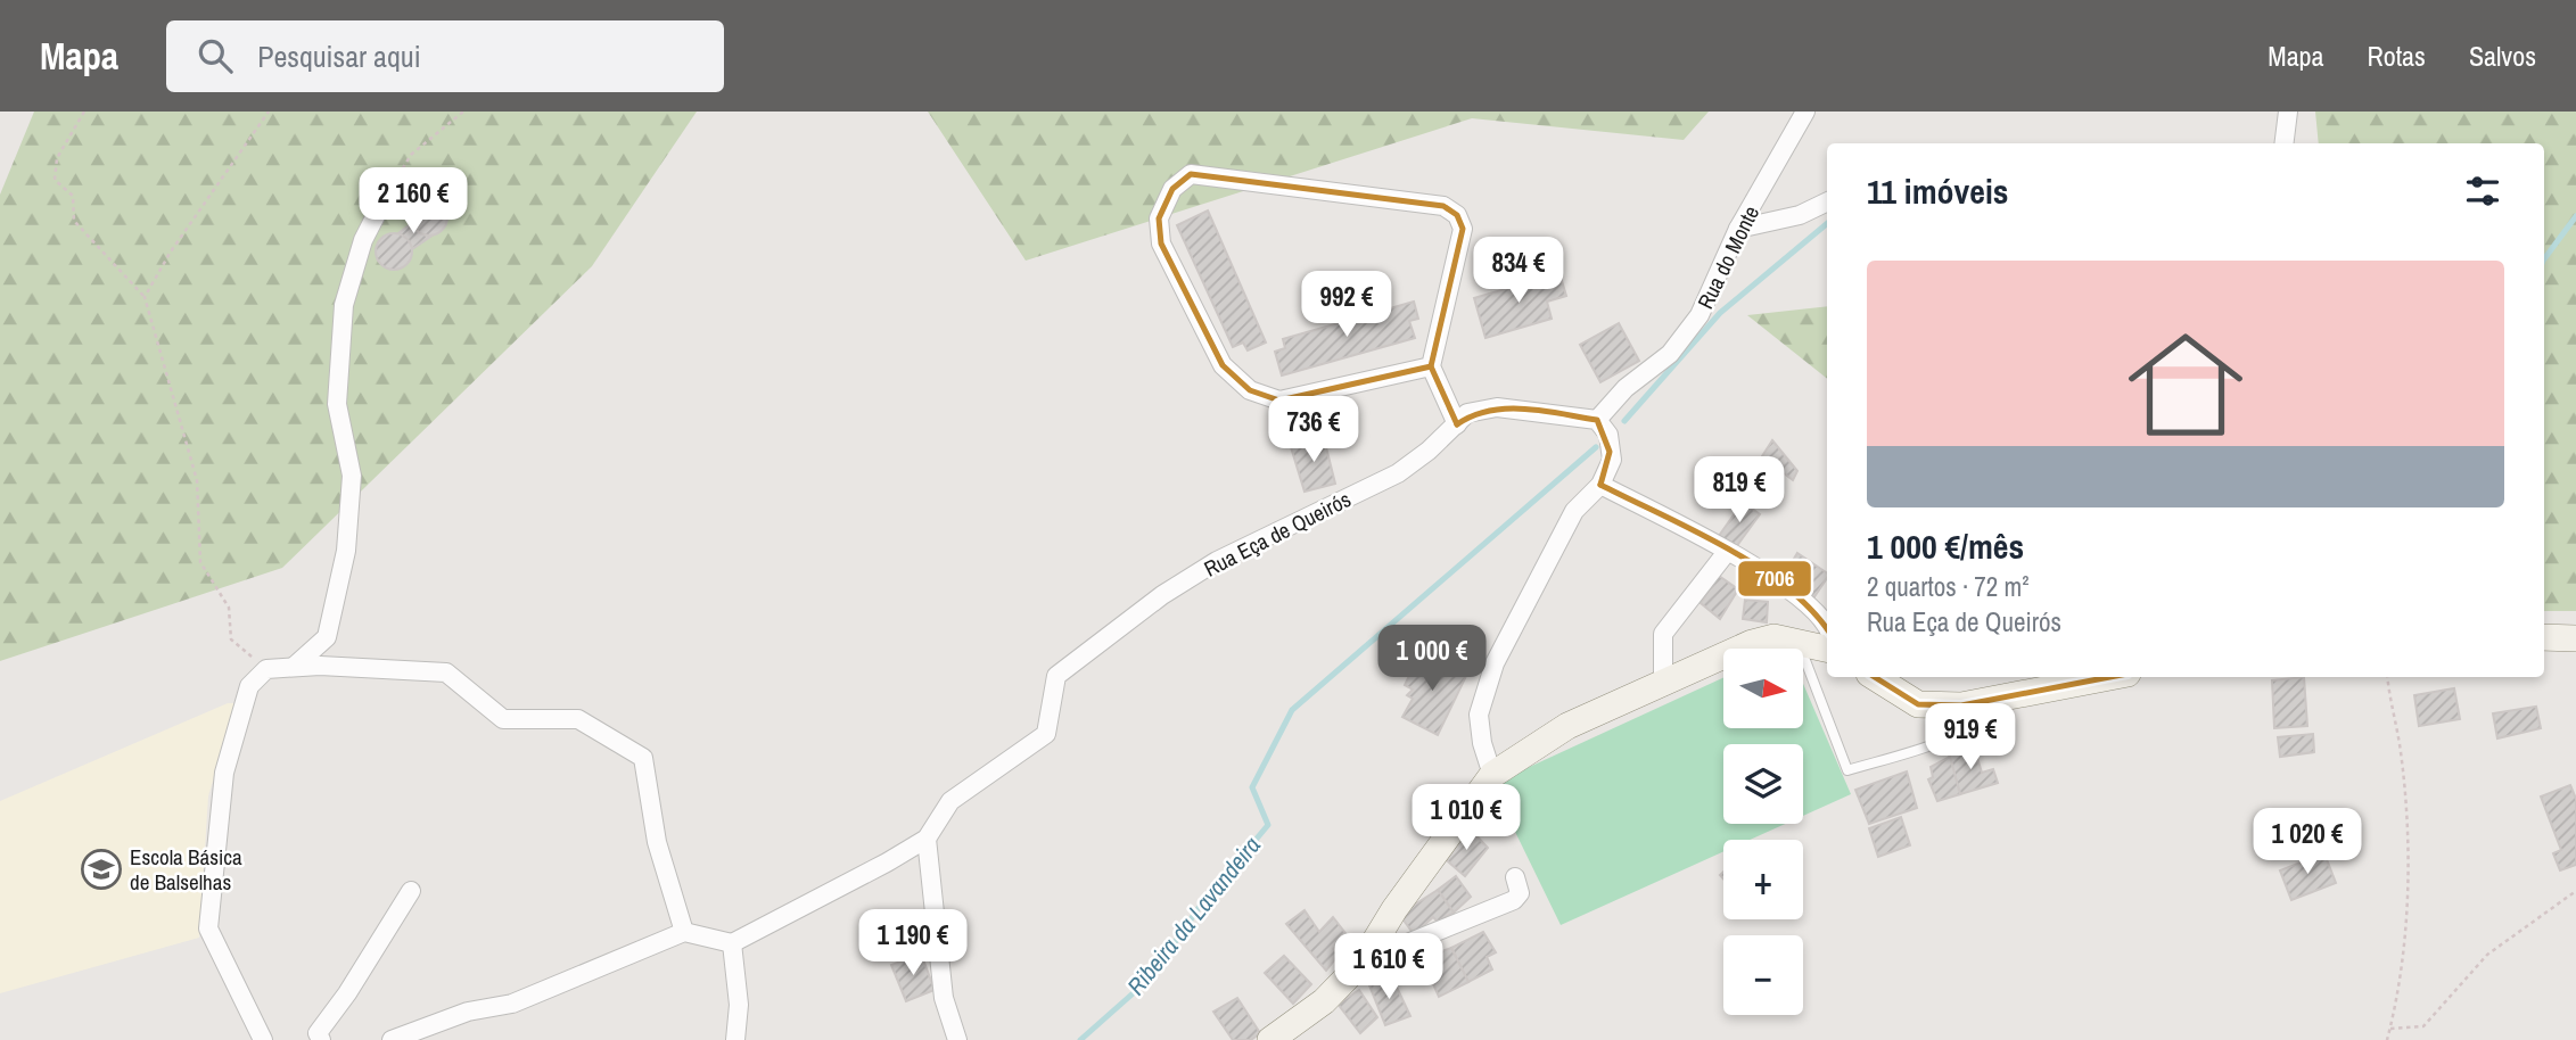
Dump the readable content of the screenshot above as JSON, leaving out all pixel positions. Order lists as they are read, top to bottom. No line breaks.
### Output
{"streets":{"street":["Rua do Monte","Rua Eça de Queirós"]},"crossings":[["Rua do Monte","Rua Eça de Queirós"]],"water":["Ribeira da Lavandeira"],"places":{"school or university":["Escola Básica de Balselhas"]},"lines":["transit line 7006"],"north":"right","page":{"header":"Mapa","search":"Pesquisar aqui","nav":["Mapa","Rotas","Salvos"],"heading":"11 imóveis","price":["2 160 €","834 €","992 €","736 €","819 €","1 000 €","919 €","1 010 €","1 020 €","1 190 €","1 610 €"],"list":[{"name":"1 000 €/mês","note":"2 quartos · 72 m² · Rua Eça de Queirós"}],"map_buttons":["+","−"]}}
